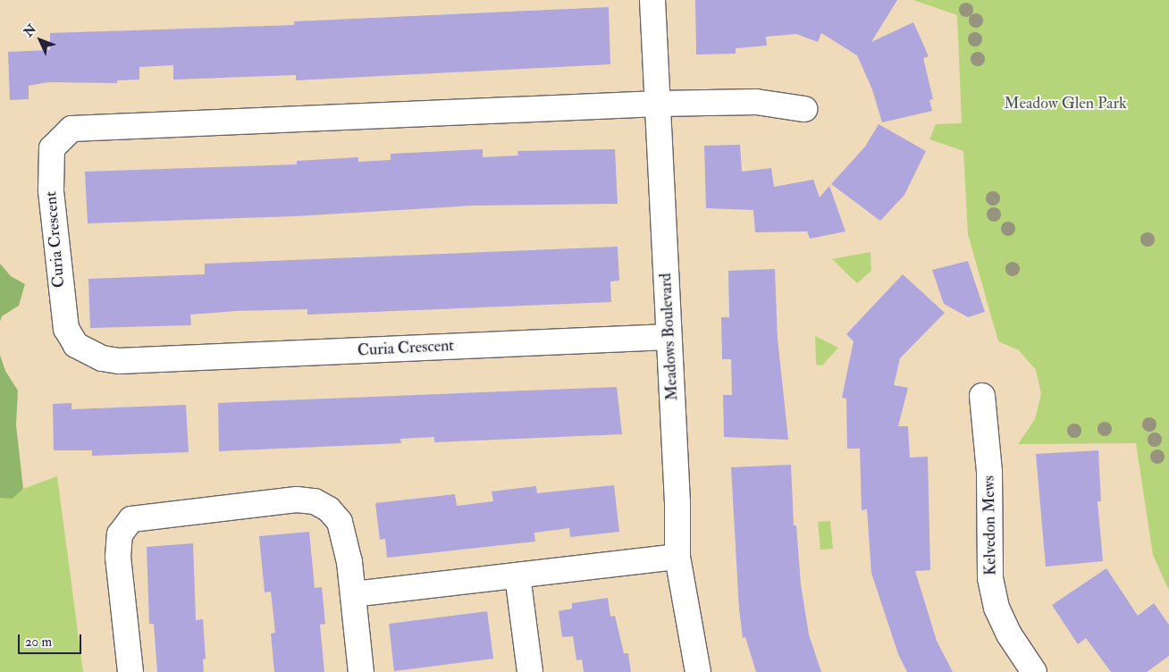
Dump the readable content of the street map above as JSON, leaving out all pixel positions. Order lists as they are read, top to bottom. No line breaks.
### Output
{"streets":{"street":["Curia Crescent","Meadows Boulevard","Kelvedon Mews"]},"crossings":[["Curia Crescent","Meadows Boulevard"]],"parks":["Meadow Glen Park"],"scale_bar":"20 m","north":"top left"}
